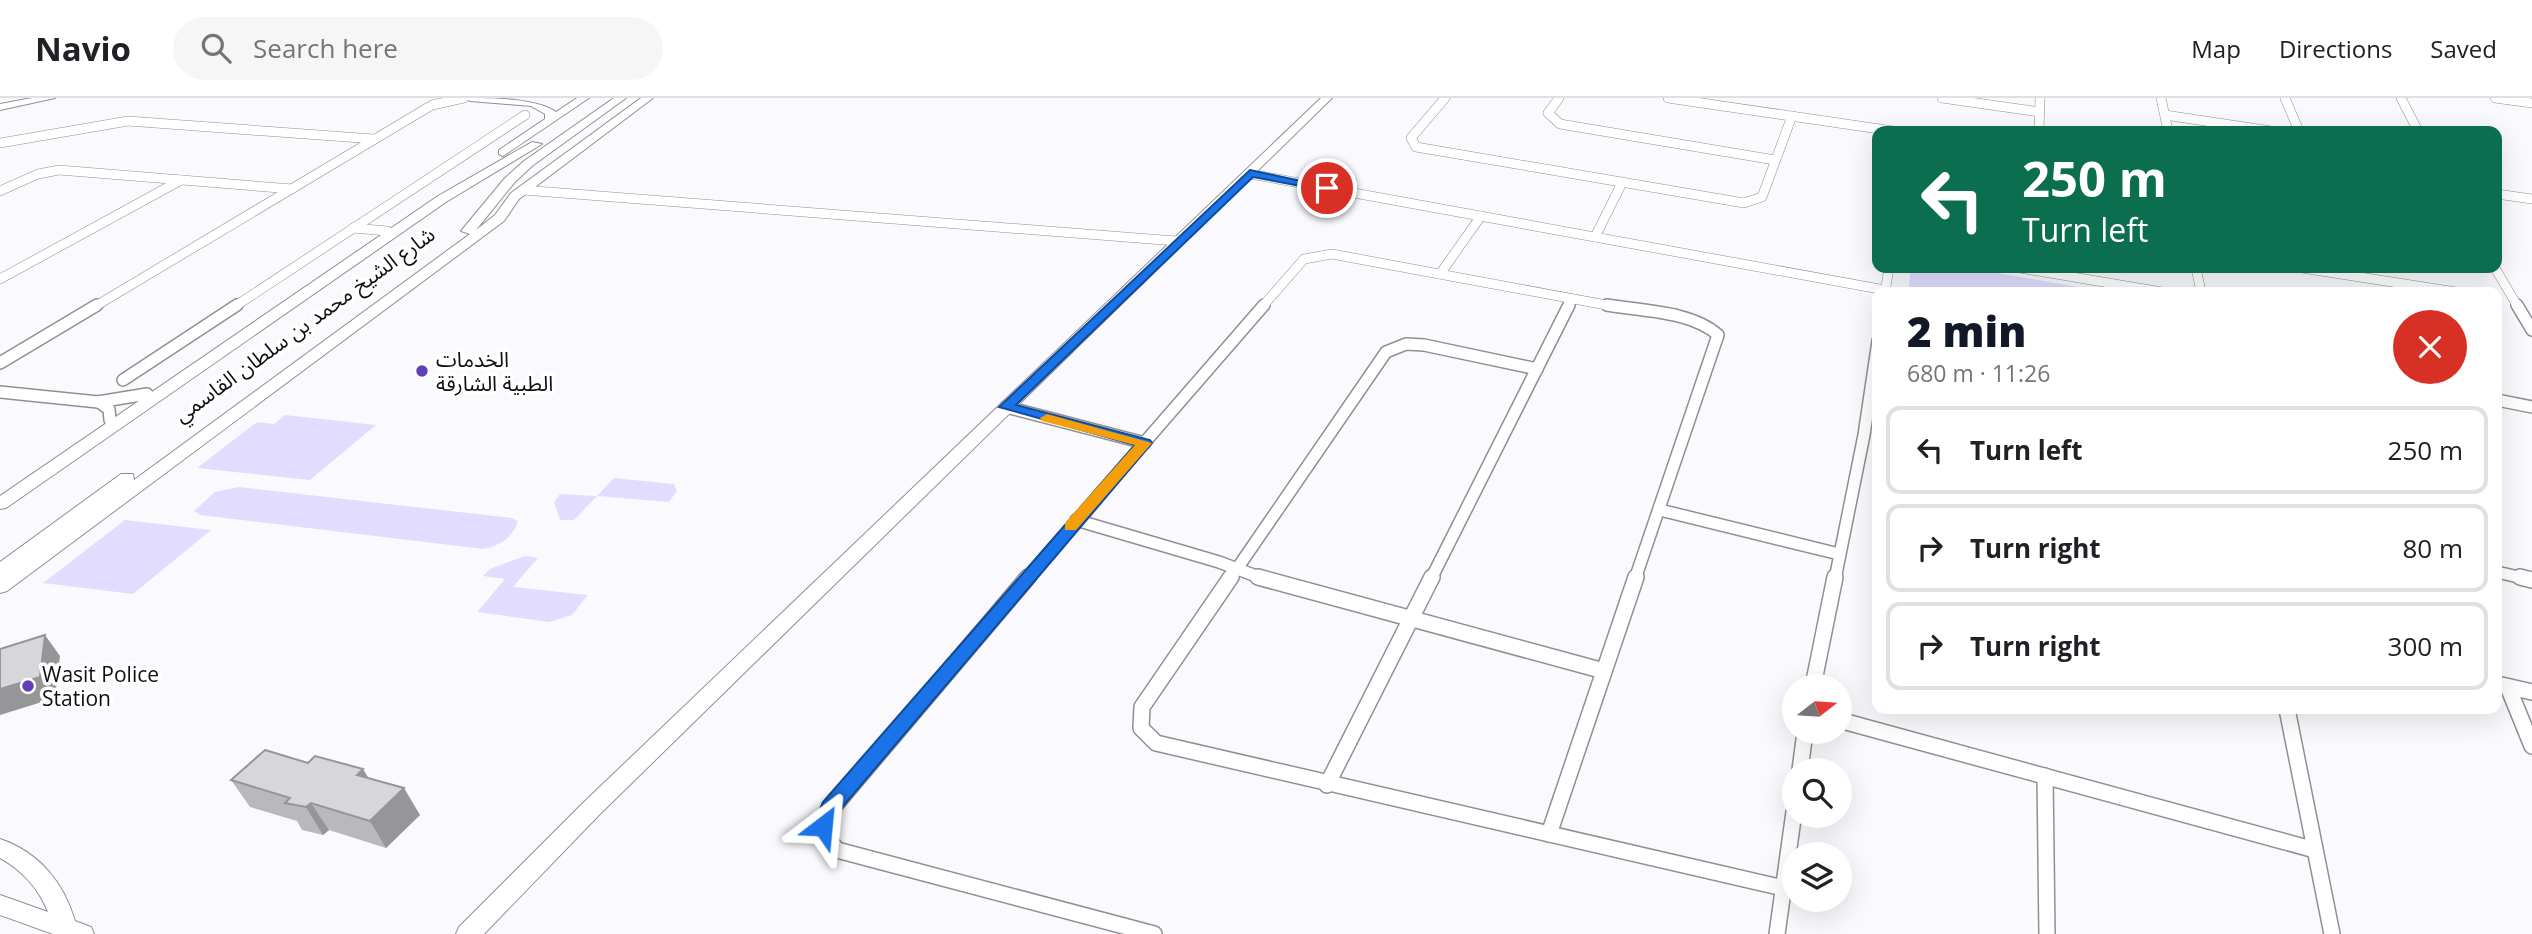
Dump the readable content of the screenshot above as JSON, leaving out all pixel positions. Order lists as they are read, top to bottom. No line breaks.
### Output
{"streets":{"street":["شارع الشيخ محمد بن سلطان القاسمي"]},"places":["الخدمات الطبية الشارقة","Wasit Police Station"],"north":"right","page":{"header":"Navio","search":"Search here","nav":["Map","Directions","Saved"],"turn":["250 m","Turn left"],"heading":["2 min","680 m · 11:26"],"list":[{"name":"Turn left","value":"250 m"},{"name":"Turn right","value":"80 m"},{"name":"Turn right","value":"300 m"}]}}
